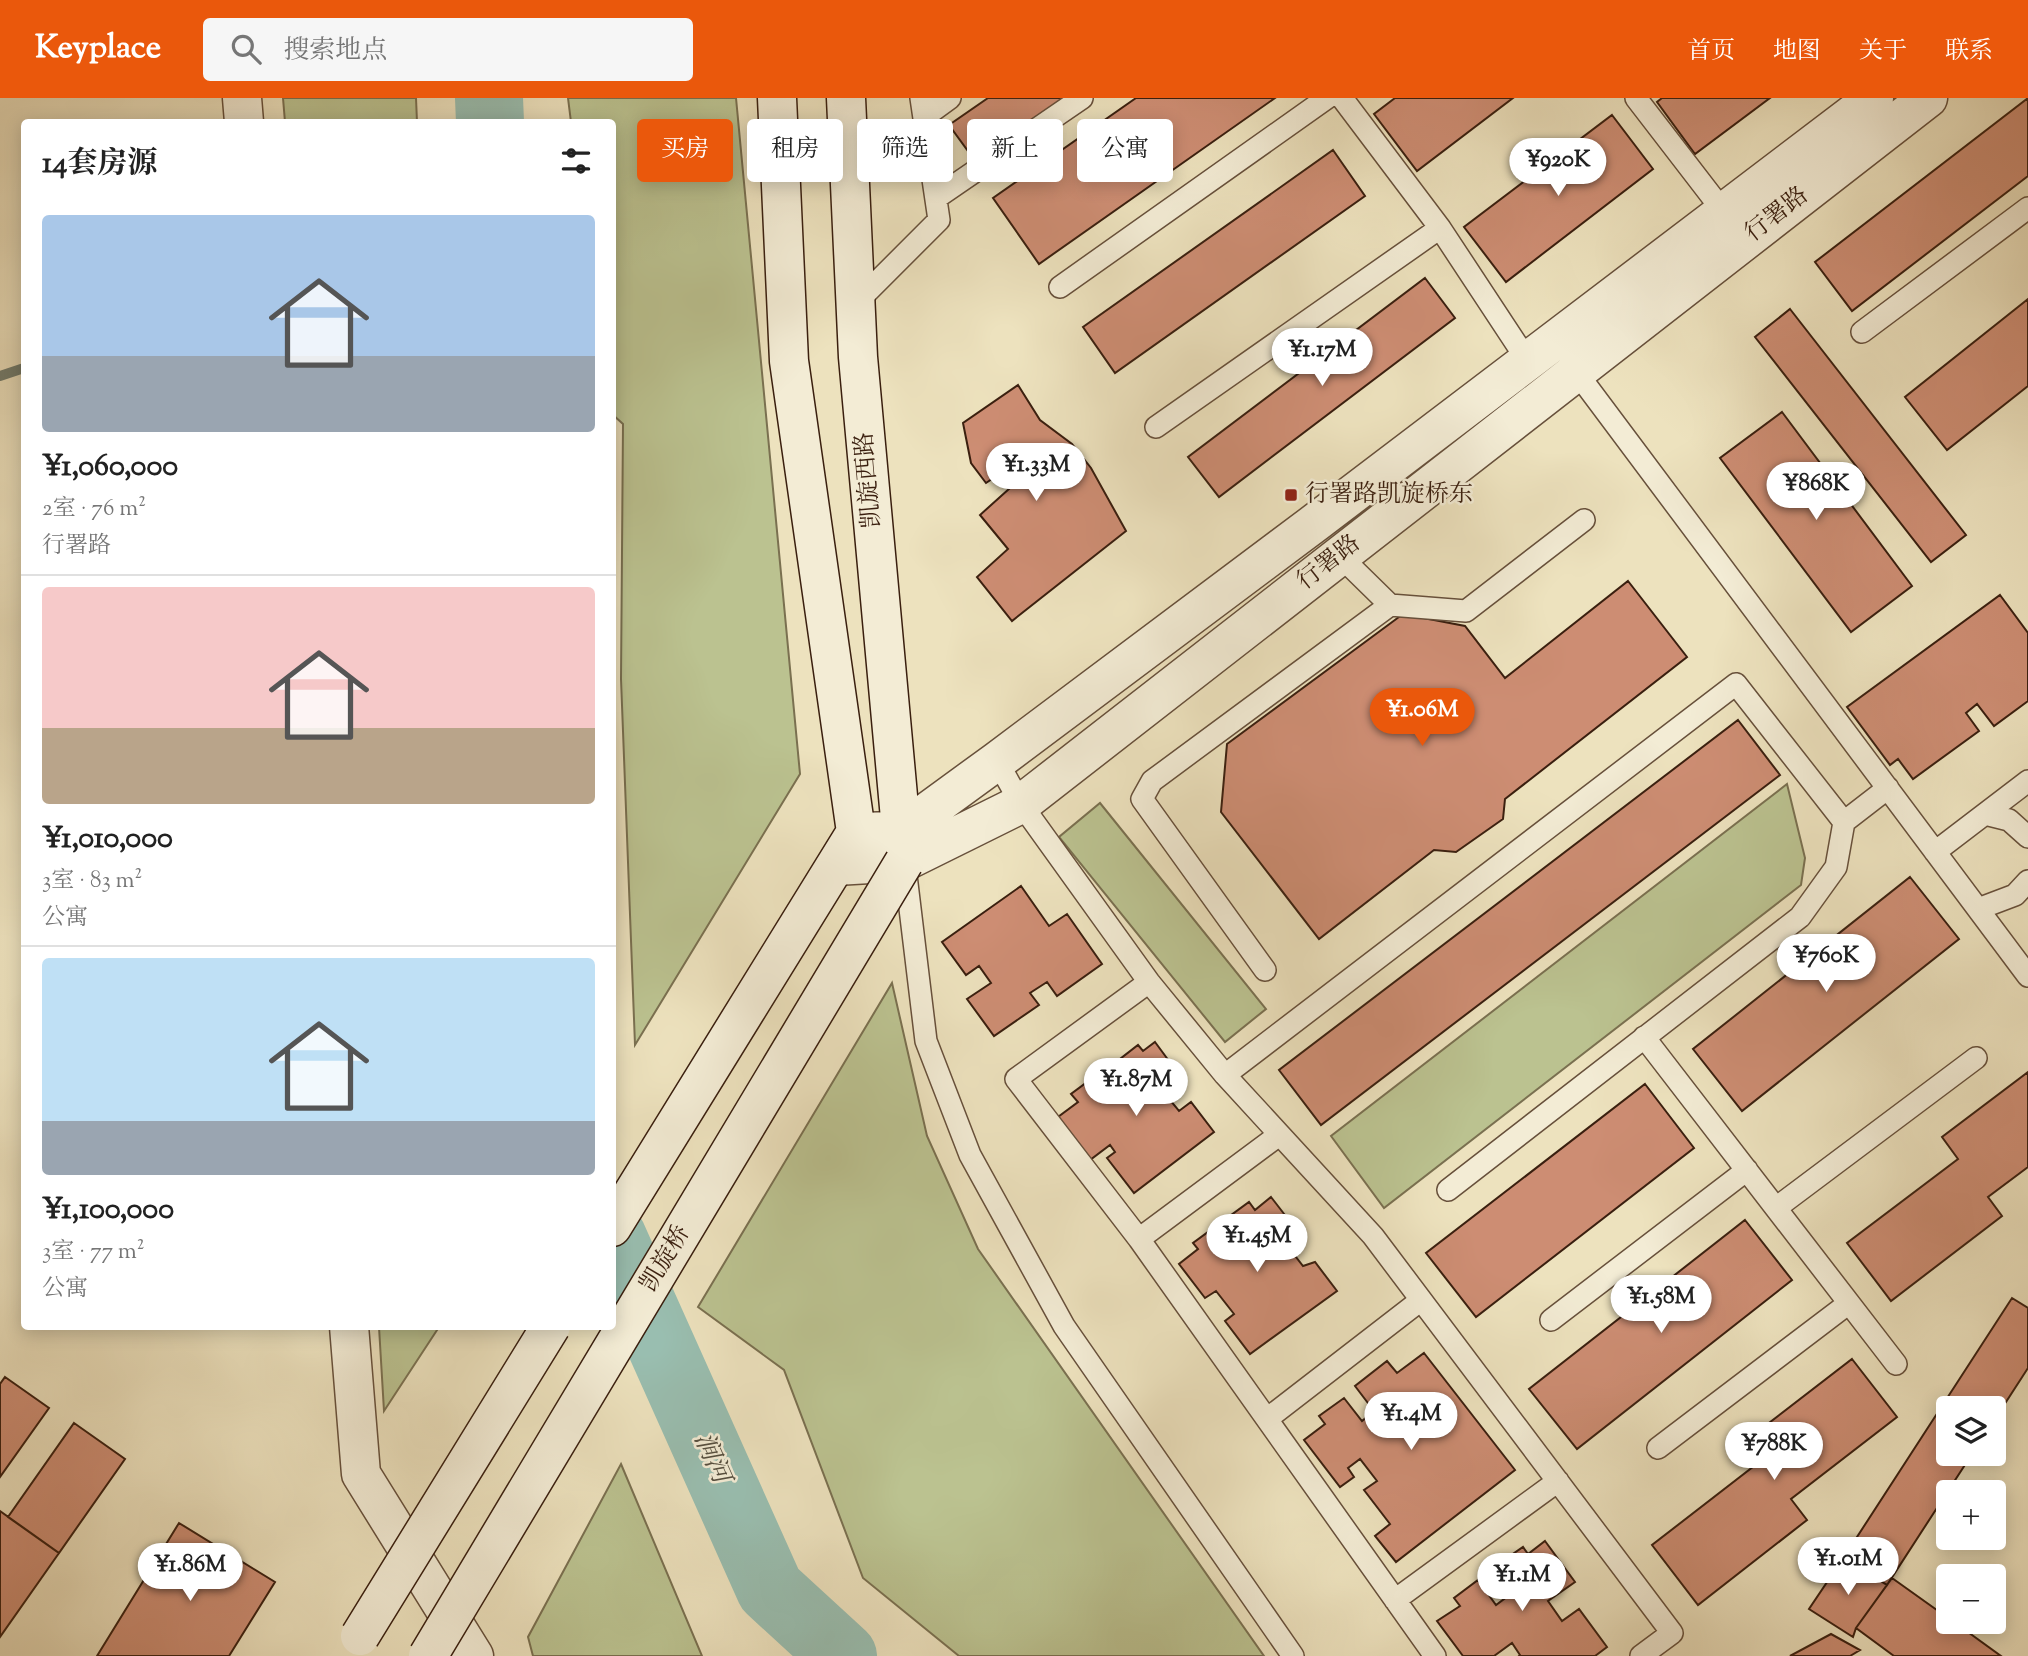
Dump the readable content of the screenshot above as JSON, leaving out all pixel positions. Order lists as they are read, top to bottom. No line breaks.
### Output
{"streets":{"main road":["行署路","凯旋西路","凯旋桥"]},"crossings":[["行署路","凯旋西路"],["行署路","凯旋桥"],["凯旋西路","凯旋桥"]],"water":["涧河"],"places":{"transit":["行署路凯旋桥东"]},"page":{"header":"Keyplace","search":"搜索地点","nav":["首页","地图","关于","联系"],"chip":["买房","租房","筛选","新上","公寓"],"heading":"14套房源","price":["¥920K","¥1.17M","¥1.33M","¥868K","¥1.06M","¥760K","¥1.87M","¥1.45M","¥1.58M","¥1.4M","¥788K","¥1.01M","¥1.86M","¥1.1M"],"list":[{"name":"¥1,060,000","note":"2室 · 76 m² · 行署路"},{"name":"¥1,010,000","note":"3室 · 83 m² · 公寓"},{"name":"¥1,100,000","note":"3室 · 77 m² · 公寓"}],"map_buttons":["+","−"]}}
